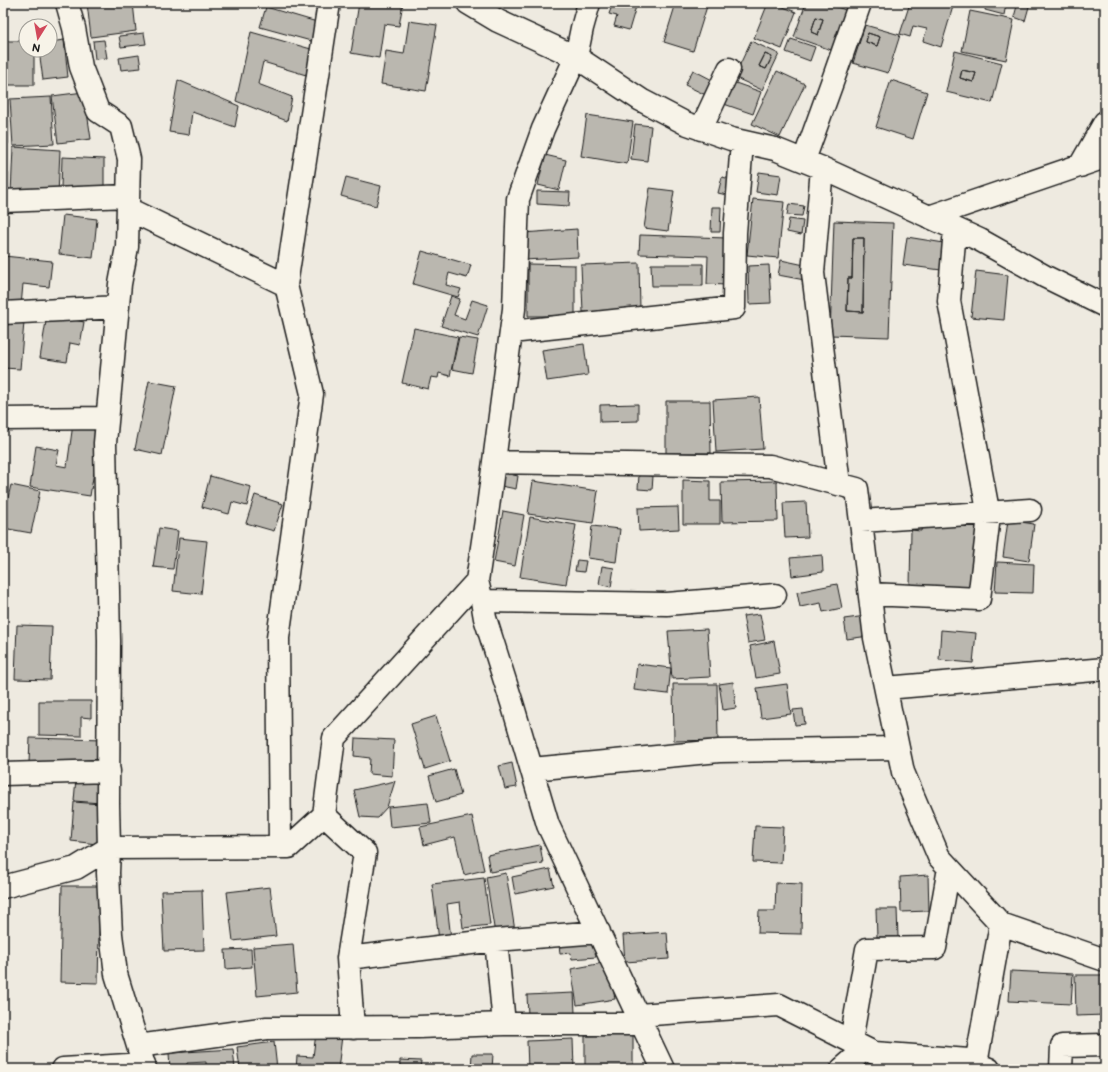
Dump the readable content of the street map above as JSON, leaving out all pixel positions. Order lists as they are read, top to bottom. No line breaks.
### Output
{"north":"bottom"}
